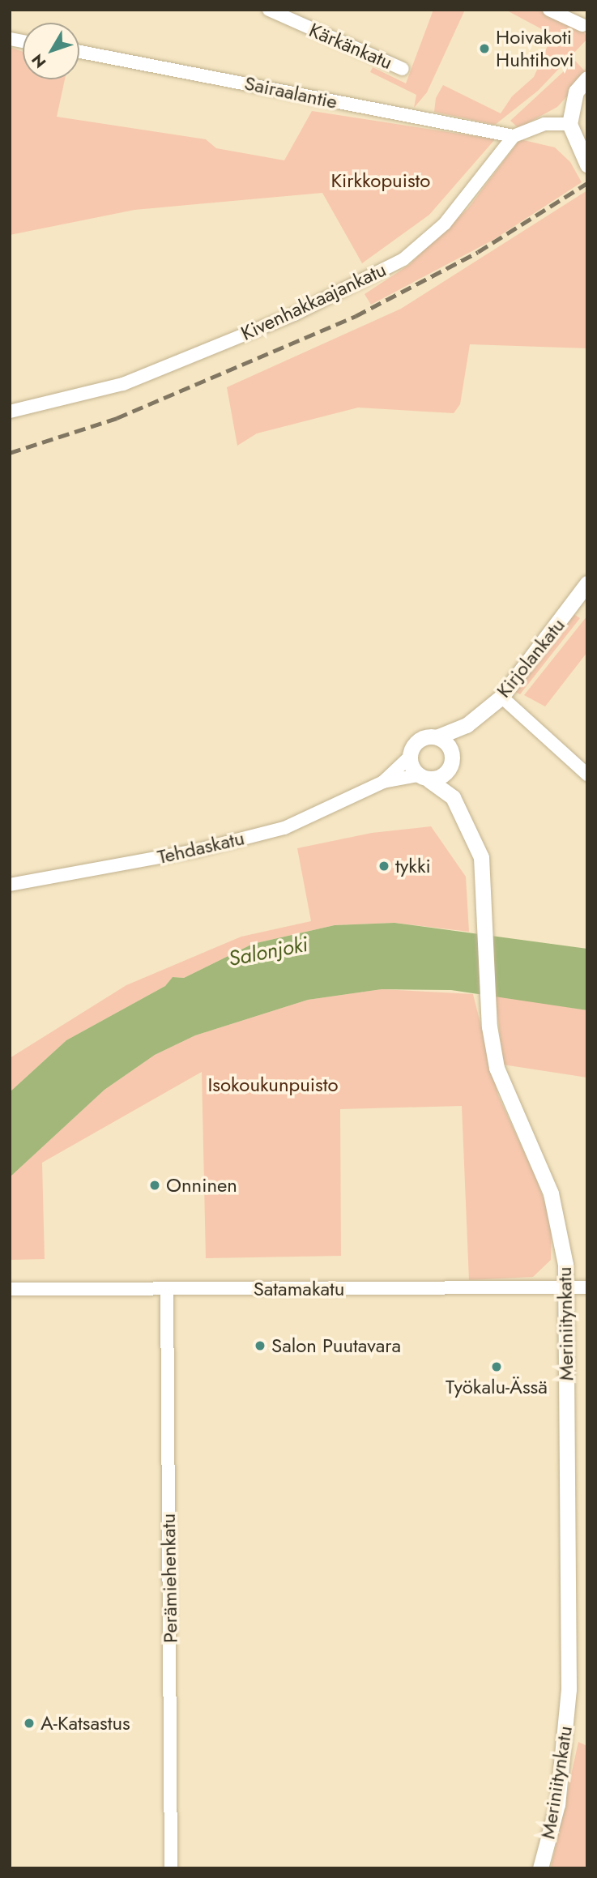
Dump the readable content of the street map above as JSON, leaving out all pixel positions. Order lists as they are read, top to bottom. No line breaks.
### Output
{"streets":{"main road":["Kirjolankatu","Meriniitynkatu"],"street":["Kärkänkatu","Sairaalantie","Kivenhakkaajankatu","Tehdaskatu","Satamakatu","Perämiehenkatu"]},"crossings":[["Sairaalantie","Kivenhakkaajankatu"],["Kirjolankatu","Tehdaskatu"],["Kirjolankatu","Meriniitynkatu"],["Tehdaskatu","Meriniitynkatu"],["Satamakatu","Meriniitynkatu"],["Satamakatu","Perämiehenkatu"]],"water":["Salonjoki"],"parks":["Kirkkopuisto","Isokoukunpuisto"],"places":["Hoivakoti Huhtihovi","tykki","Onninen","Salon Puutavara","Työkalu-Ässä","A-Katsastus"],"north":"bottom left"}
